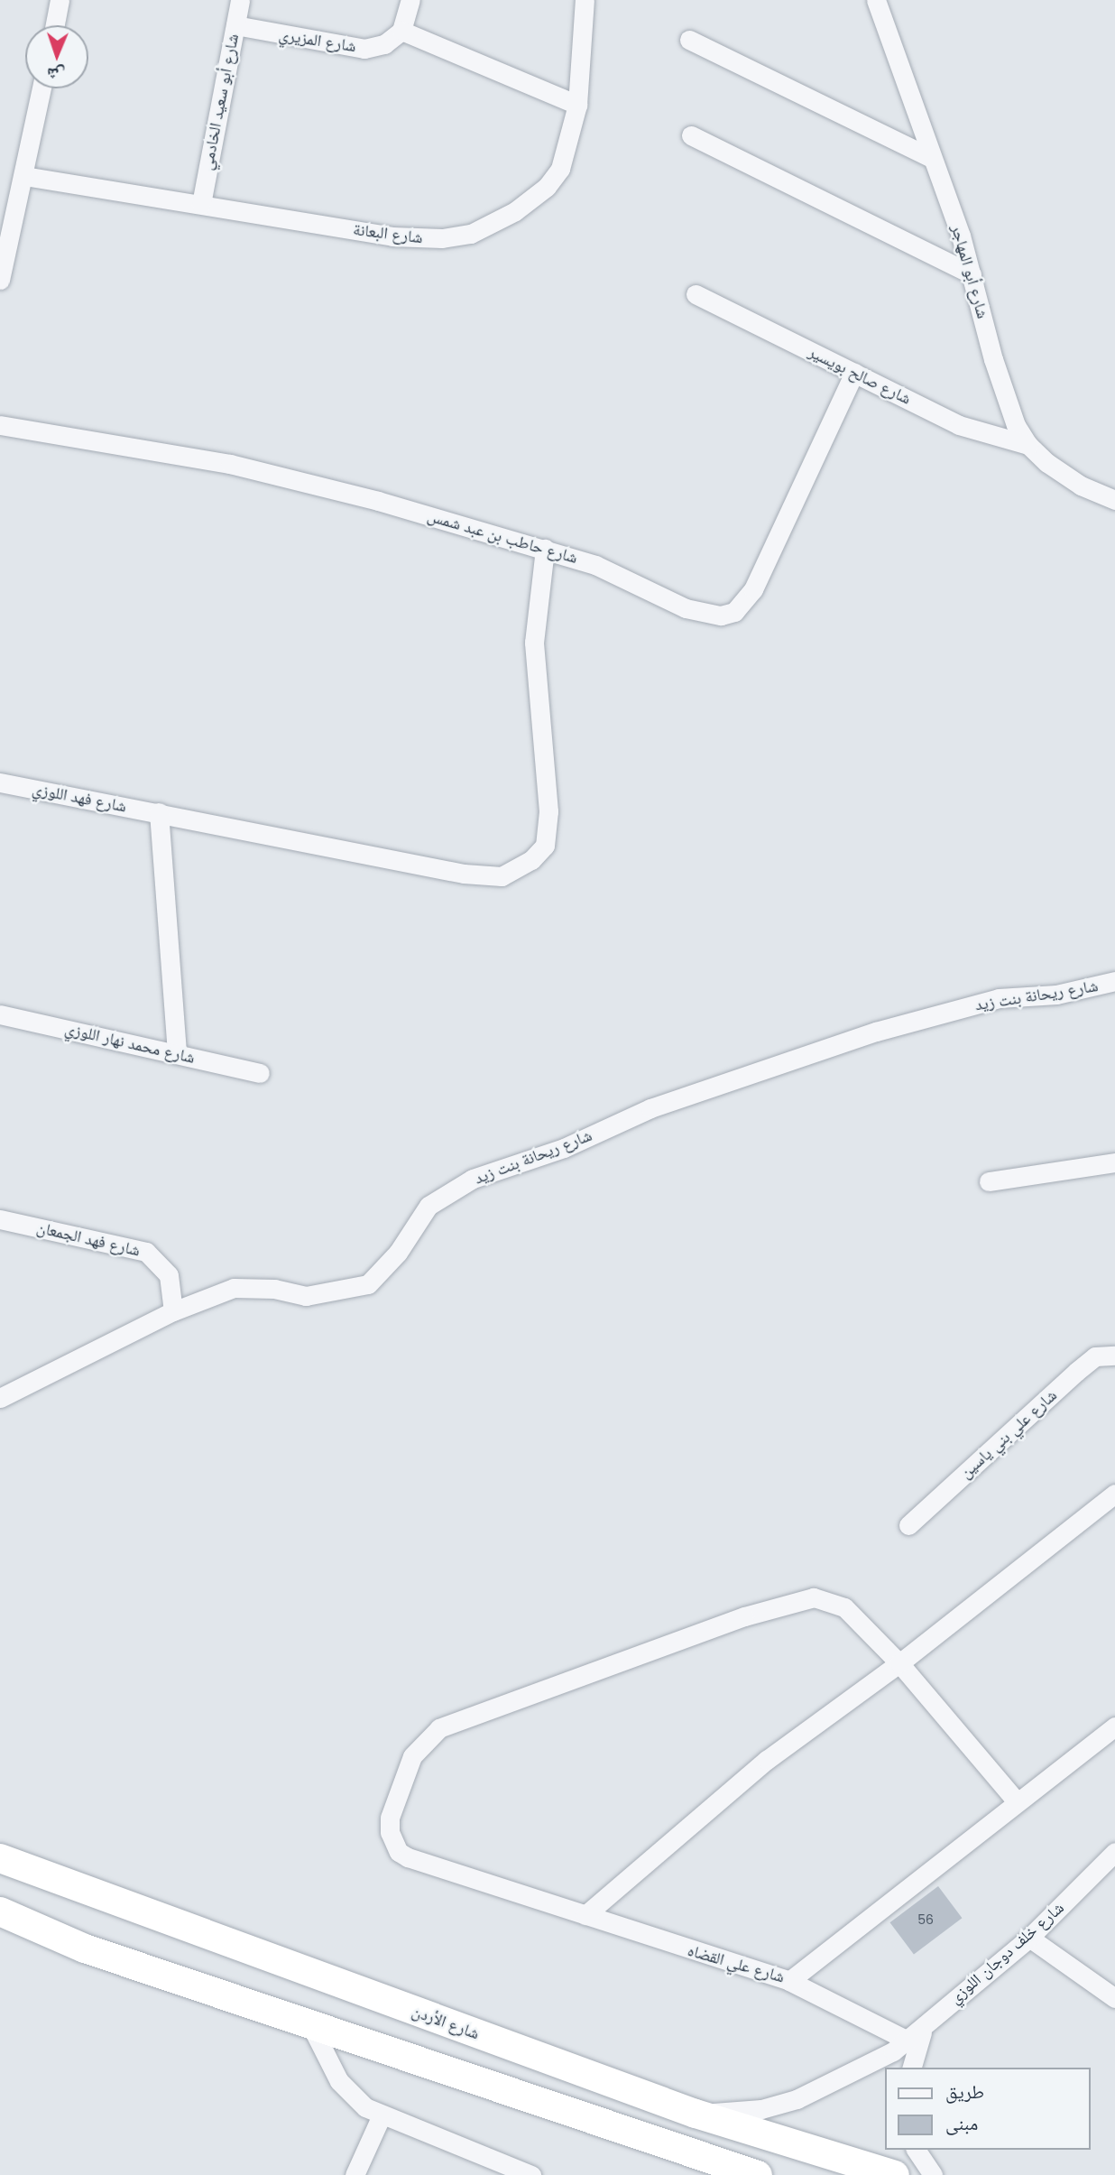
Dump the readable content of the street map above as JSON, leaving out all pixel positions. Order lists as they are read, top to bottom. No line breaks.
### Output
{"streets":{"highway":["شارع الأردن"],"street":["شارع المزيري","شارع أبو سعيد الخادمي","شارع البعانة","شارع أبو المهاجر","شارع صالح بويسير","شارع حاطب بن عبد شمس","شارع فهد اللوزي","شارع ريحانة بنت زيد","شارع محمد نهار اللوزي","شارع فهد الجمعان","شارع علي بني ياسين","شارع خلف دوجان اللوزي","شارع علي القضاه"]},"crossings":[["شارع المزيري","شارع أبو سعيد الخادمي"],["شارع أبو سعيد الخادمي","شارع البعانة"],["شارع أبو المهاجر","شارع صالح بويسير"],["شارع صالح بويسير","شارع حاطب بن عبد شمس"],["شارع حاطب بن عبد شمس","شارع فهد اللوزي"],["شارع ريحانة بنت زيد","شارع فهد الجمعان"],["شارع خلف دوجان اللوزي","شارع الأردن"]],"house_numbers":["56"],"legend":["طريق","مبنى"],"north":"bottom"}
